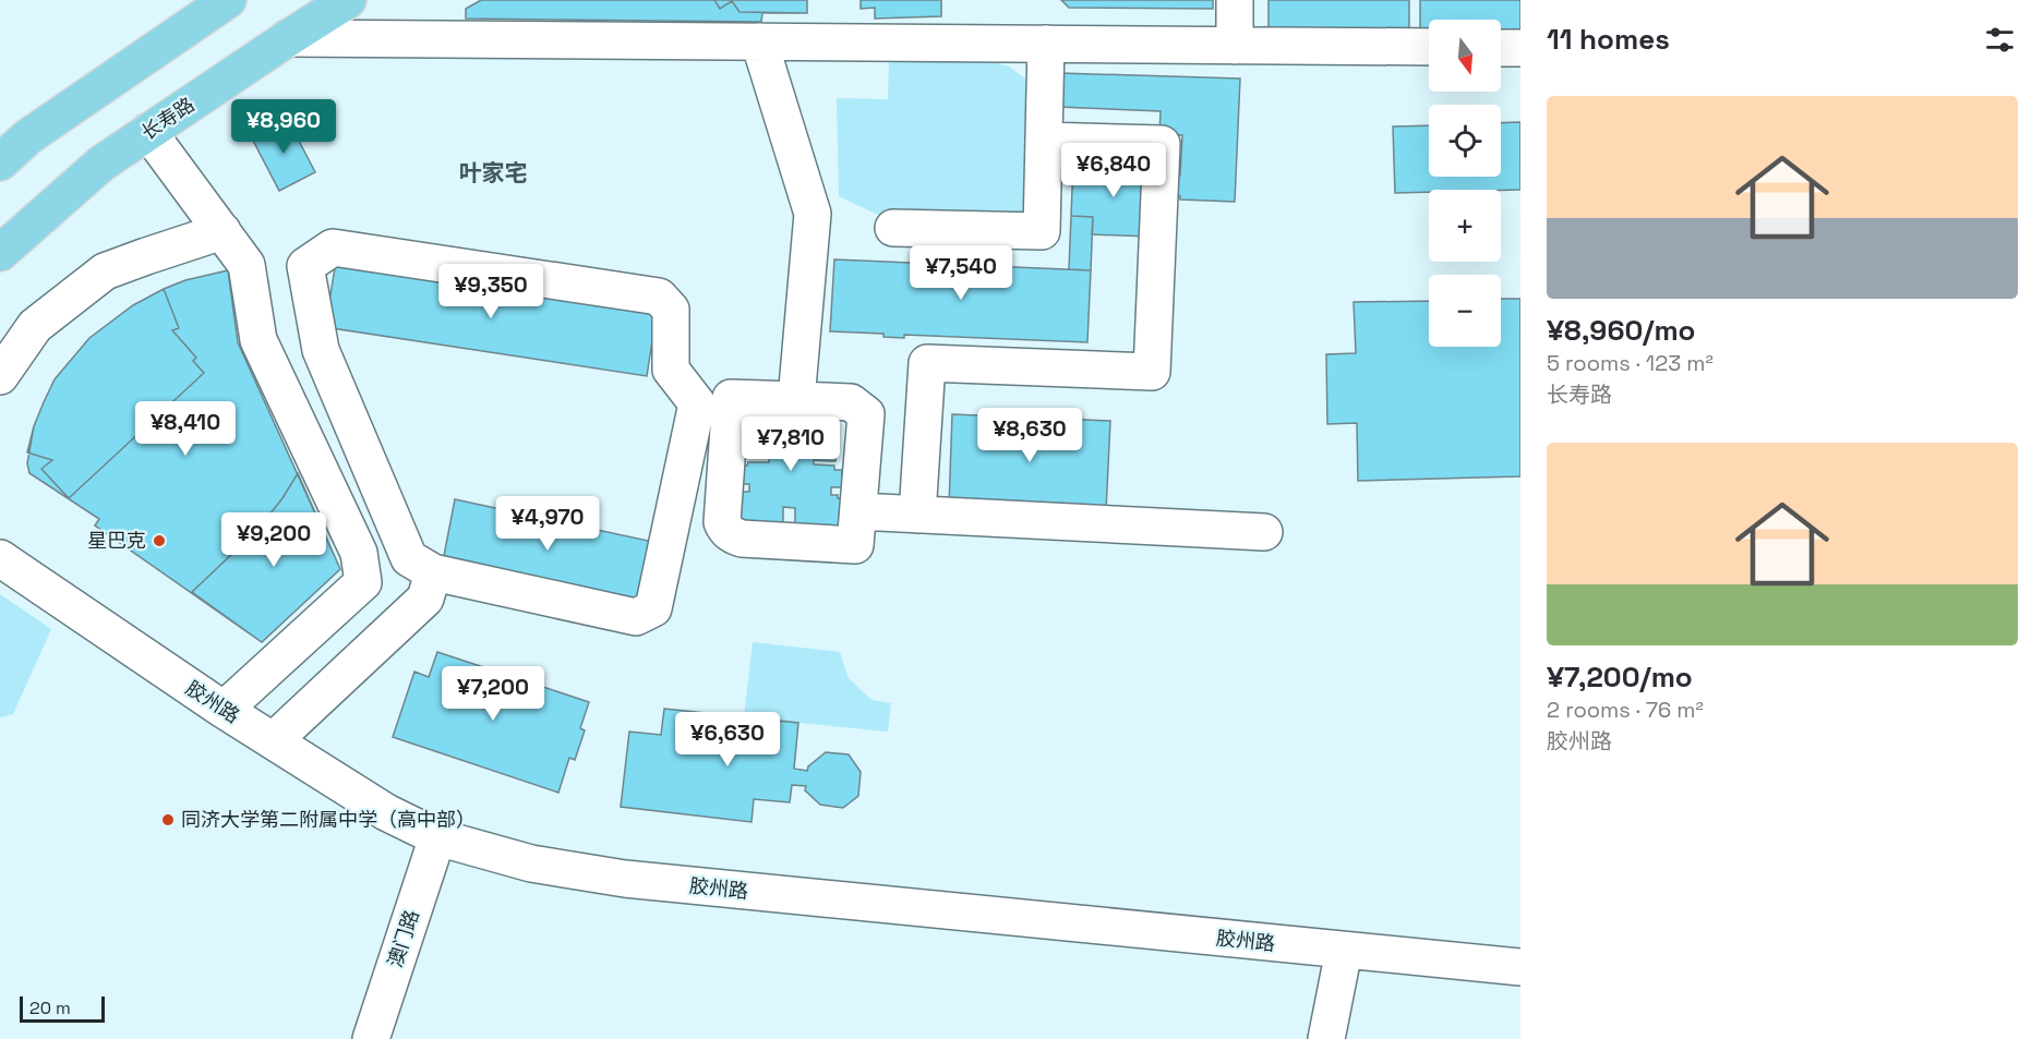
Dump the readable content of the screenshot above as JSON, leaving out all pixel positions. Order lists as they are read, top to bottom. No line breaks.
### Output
{"streets":{"main road":["长寿路"],"street":["胶州路","澳门路"]},"crossings":[["胶州路","澳门路"]],"districts":["叶家宅"],"places":["星巴克","同济大学第二附属中学（高中部）"],"scale_bar":"20 m","north":"bottom","page":{"heading":"11 homes","map_buttons":["+","−"],"list":[{"name":"¥8,960/mo","note":"5 rooms · 123 m² · 长寿路"},{"name":"¥7,200/mo","note":"2 rooms · 76 m² · 胶州路"}],"price":["¥8,960","¥6,840","¥7,540","¥9,350","¥8,410","¥8,630","¥7,810","¥4,970","¥9,200","¥7,200","¥6,630"],"scale":"20 m"}}
